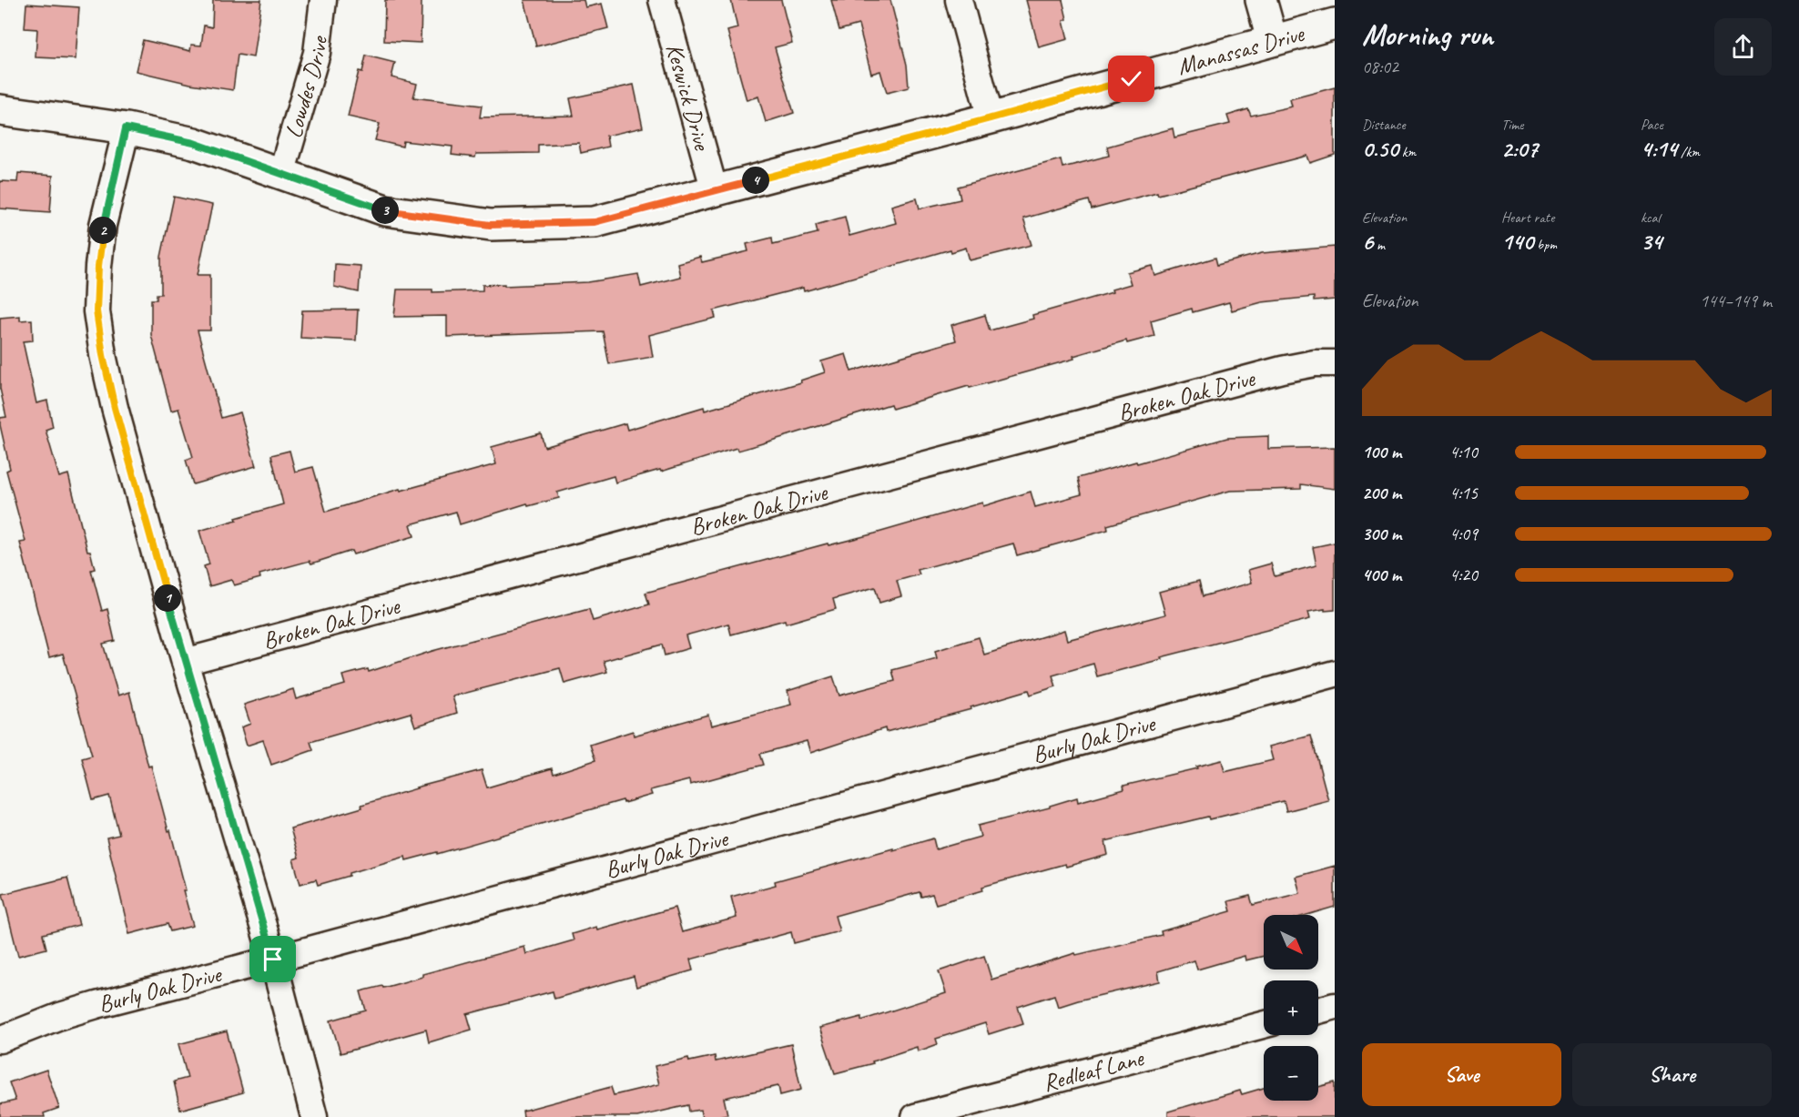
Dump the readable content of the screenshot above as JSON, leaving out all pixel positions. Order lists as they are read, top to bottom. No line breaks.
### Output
{"streets":{"street":["Manassas Drive","Lowdes Drive","Keswick Drive","Broken Oak Drive","Burly Oak Drive","Redleaf Lane"]},"crossings":[["Manassas Drive","Lowdes Drive"],["Manassas Drive","Keswick Drive"]],"north":"bottom right","page":{"heading":["Morning run","08:02"],"stats":[["Distance","0.50 km"],["Time","2:07"],["Pace","4:14 /km"],["Elevation","6 m"],["Heart rate","140 bpm"],["kcal","34"]],"pins":["4","3","2","1"],"chart":["Elevation","144–149 m"],"list":[{"name":"100 m","note":"4:10"},{"name":"200 m","note":"4:15"},{"name":"300 m","note":"4:09"},{"name":"400 m","note":"4:20"}],"map_buttons":["+","−"],"buttons":["Save","Share"]}}
